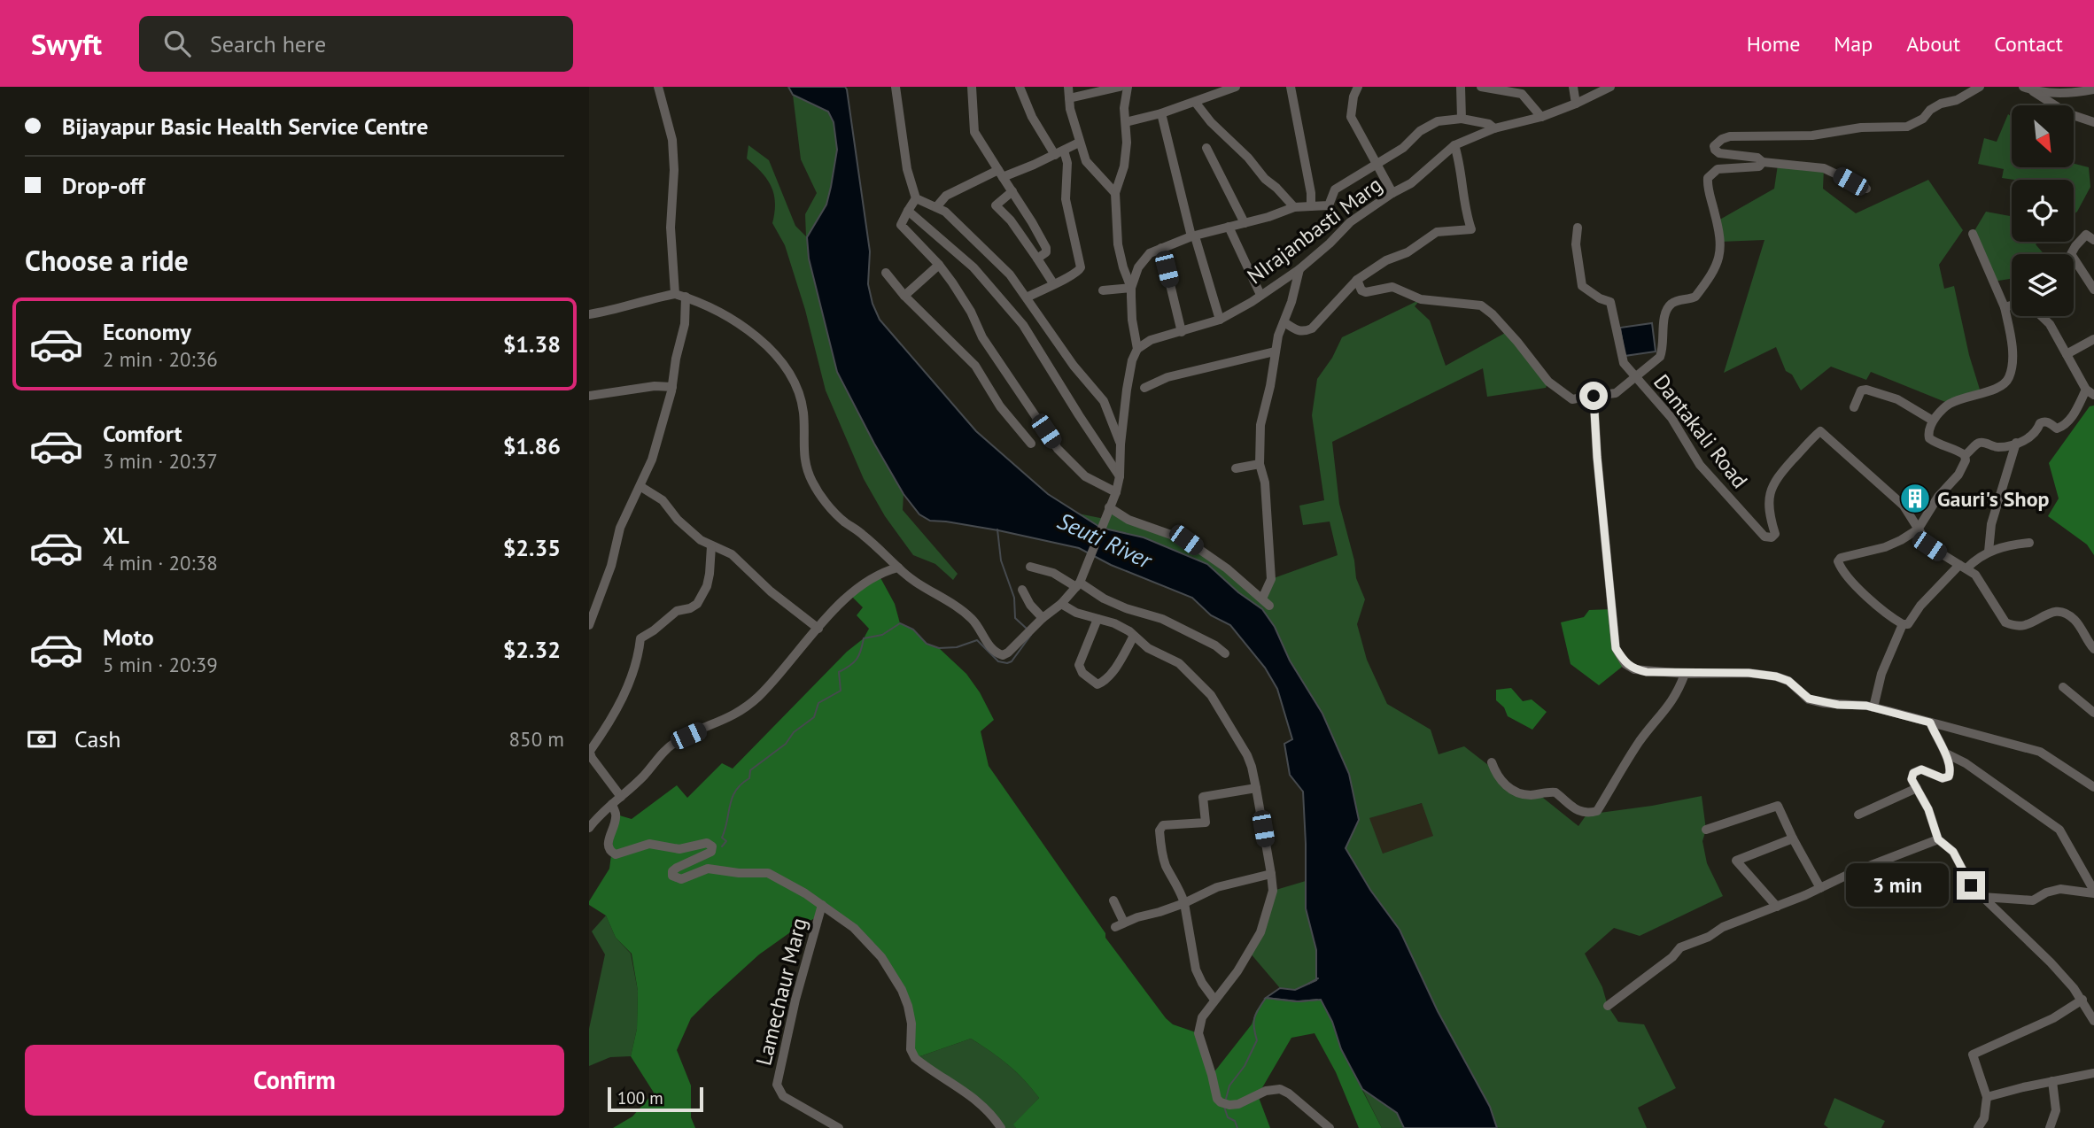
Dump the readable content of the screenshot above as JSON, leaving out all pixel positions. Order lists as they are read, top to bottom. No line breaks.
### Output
{"streets":{"street":["NIrajanbasti Marg","Dantakali Road","Lamechaur Marg"]},"water":["Seuti River"],"places":{"building":["Gauri's Shop"]},"scale_bar":"100 m","north":"bottom right","page":{"header":"Swyft","search":"Search here","nav":["Home","Map","About","Contact"],"banner":["Bijayapur Basic Health Service Centre","Drop-off"],"heading":"Choose a ride","list":[{"name":"Economy","note":"2 min · 20:36","value":"$1.38"},{"name":"Comfort","note":"3 min · 20:37","value":"$1.86"},{"name":"XL","note":"4 min · 20:38","value":"$2.35"},{"name":"Moto","note":"5 min · 20:39","value":"$2.32"}],"pay":["Cash","850 m"],"bubble":"3 min","buttons":"Confirm","scale":"100 m"}}
